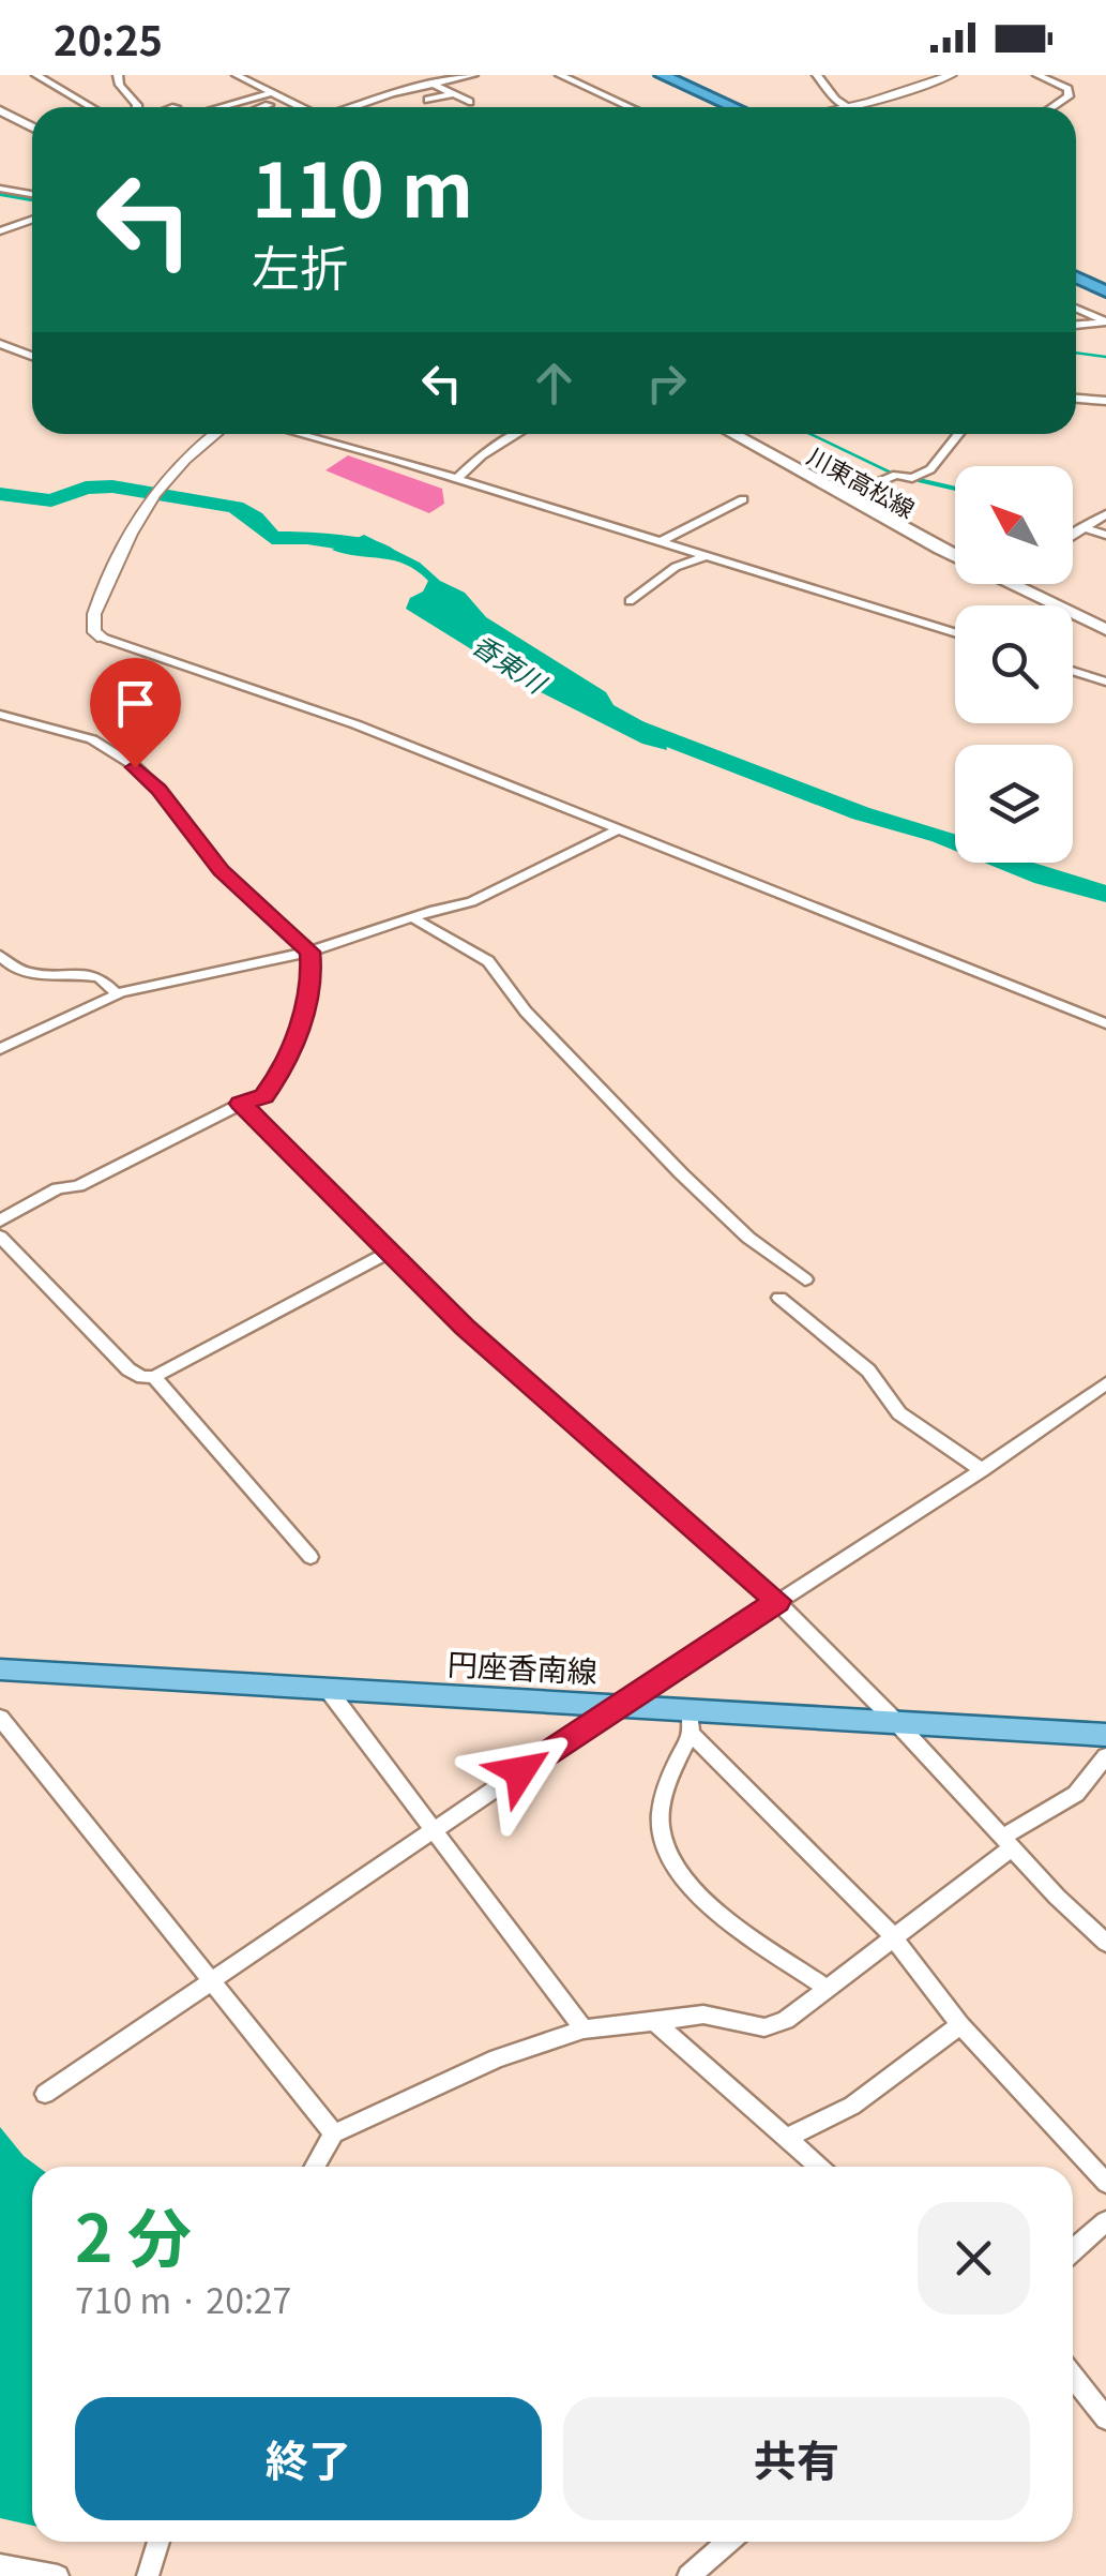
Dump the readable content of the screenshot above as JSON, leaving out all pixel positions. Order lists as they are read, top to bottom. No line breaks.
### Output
{"streets":{"main road":["川東高松線","円座香南線"]},"water":["香東川"],"north":"top left","page":{"status":"20:25","turn":["110 m","左折"],"heading":["2 分","710 m · 20:27"],"buttons":["終了","共有"]}}
